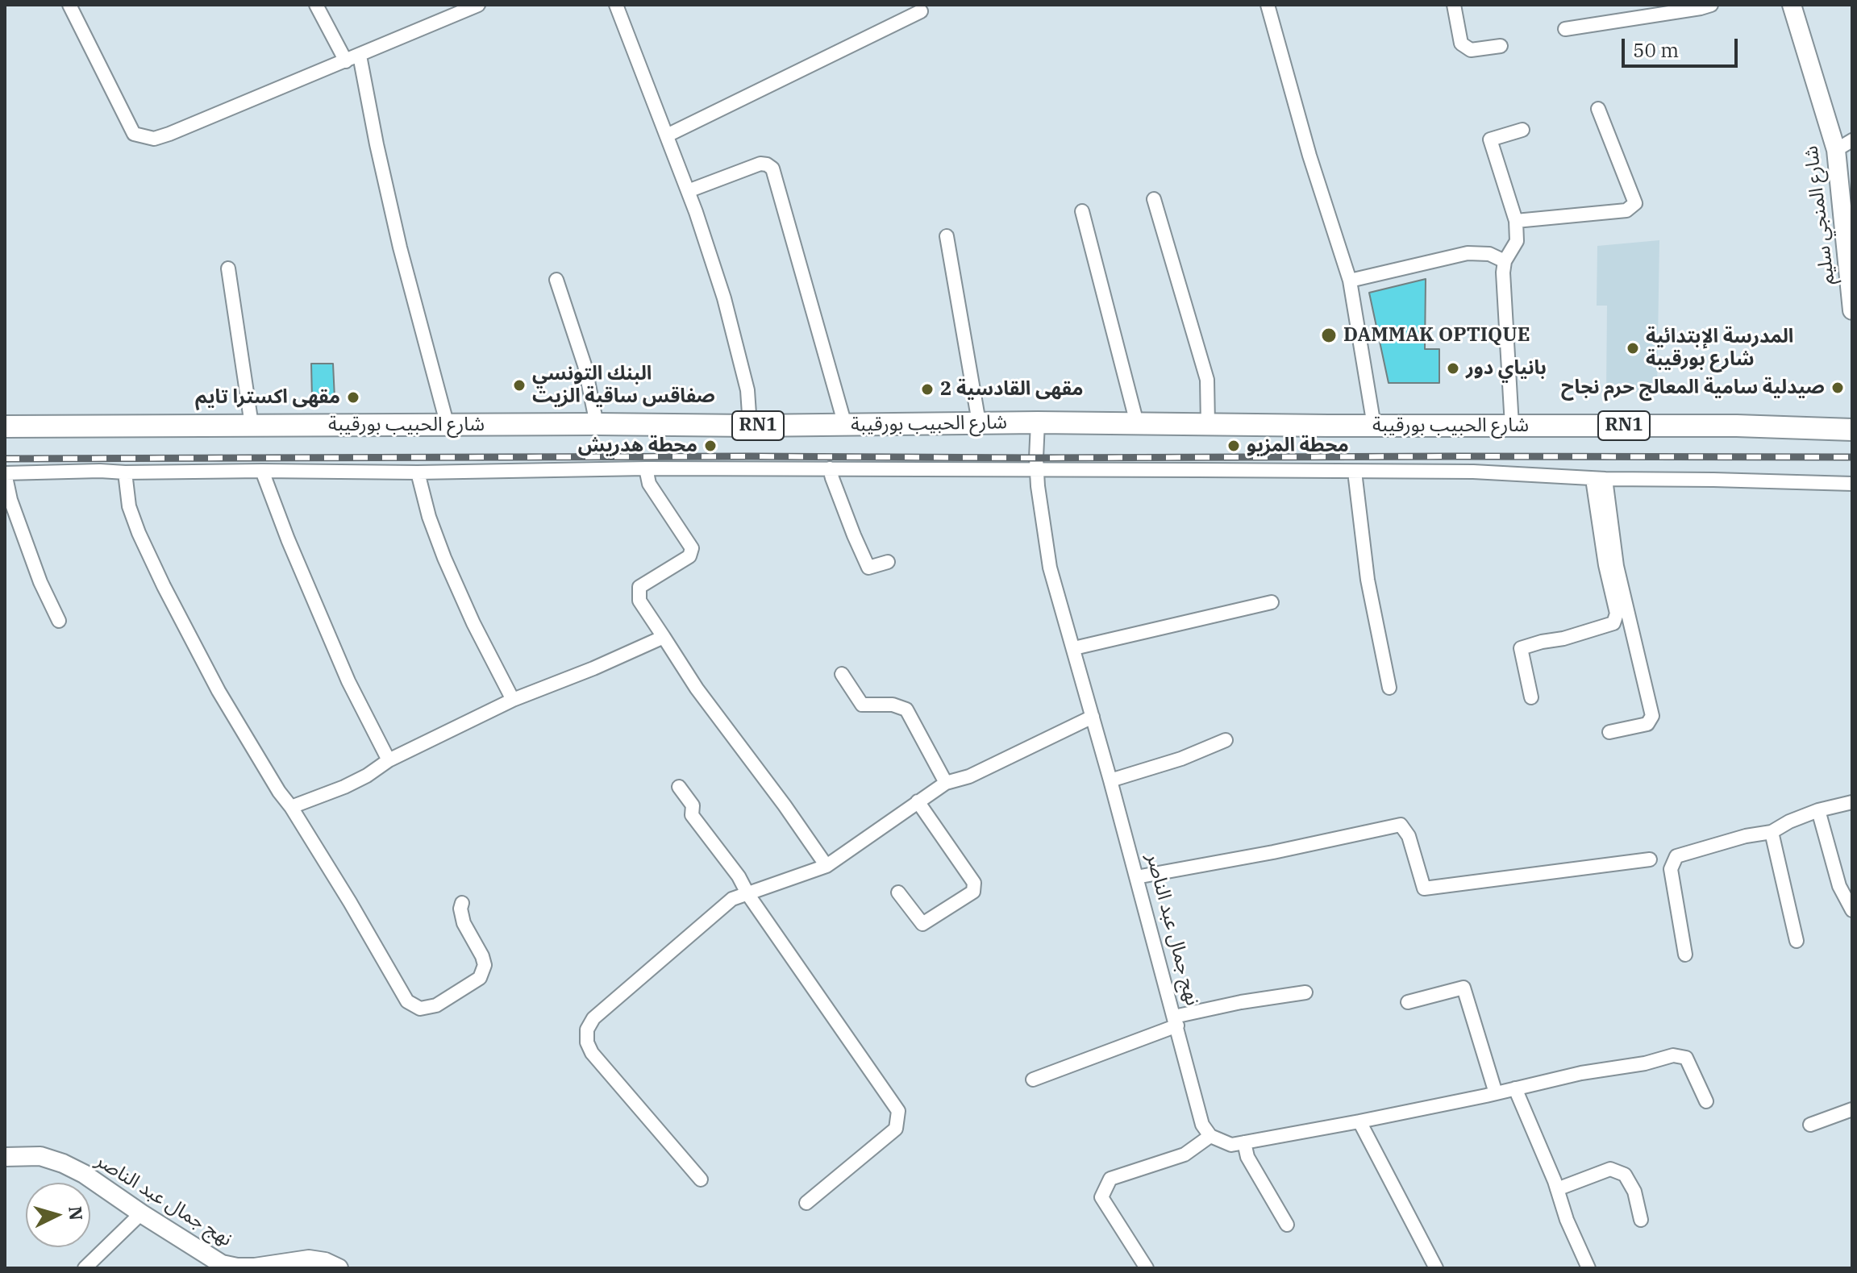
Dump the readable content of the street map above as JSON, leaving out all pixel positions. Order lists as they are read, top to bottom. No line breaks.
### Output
{"streets":{"main road":["شارع الحبيب بورقيبة","RN1"],"street":["شارع المنجي سليم","نهج جمال عبد الناصر"]},"crossings":[["شارع الحبيب بورقيبة","نهج جمال عبد الناصر"]],"places":["DAMMAK OPTIQUE","المدرسة الإبتدائية شارع بورقيبة","بانياي دور","البنك التونسي صفاقس ساقية الزيت","صيدلية سامية المعالج حرم نجاح","مقهى القادسية 2","مقهى اكسترا تايم","محطة هدريش","محطة المزيو"],"scale_bar":"50 m","north":"right"}
